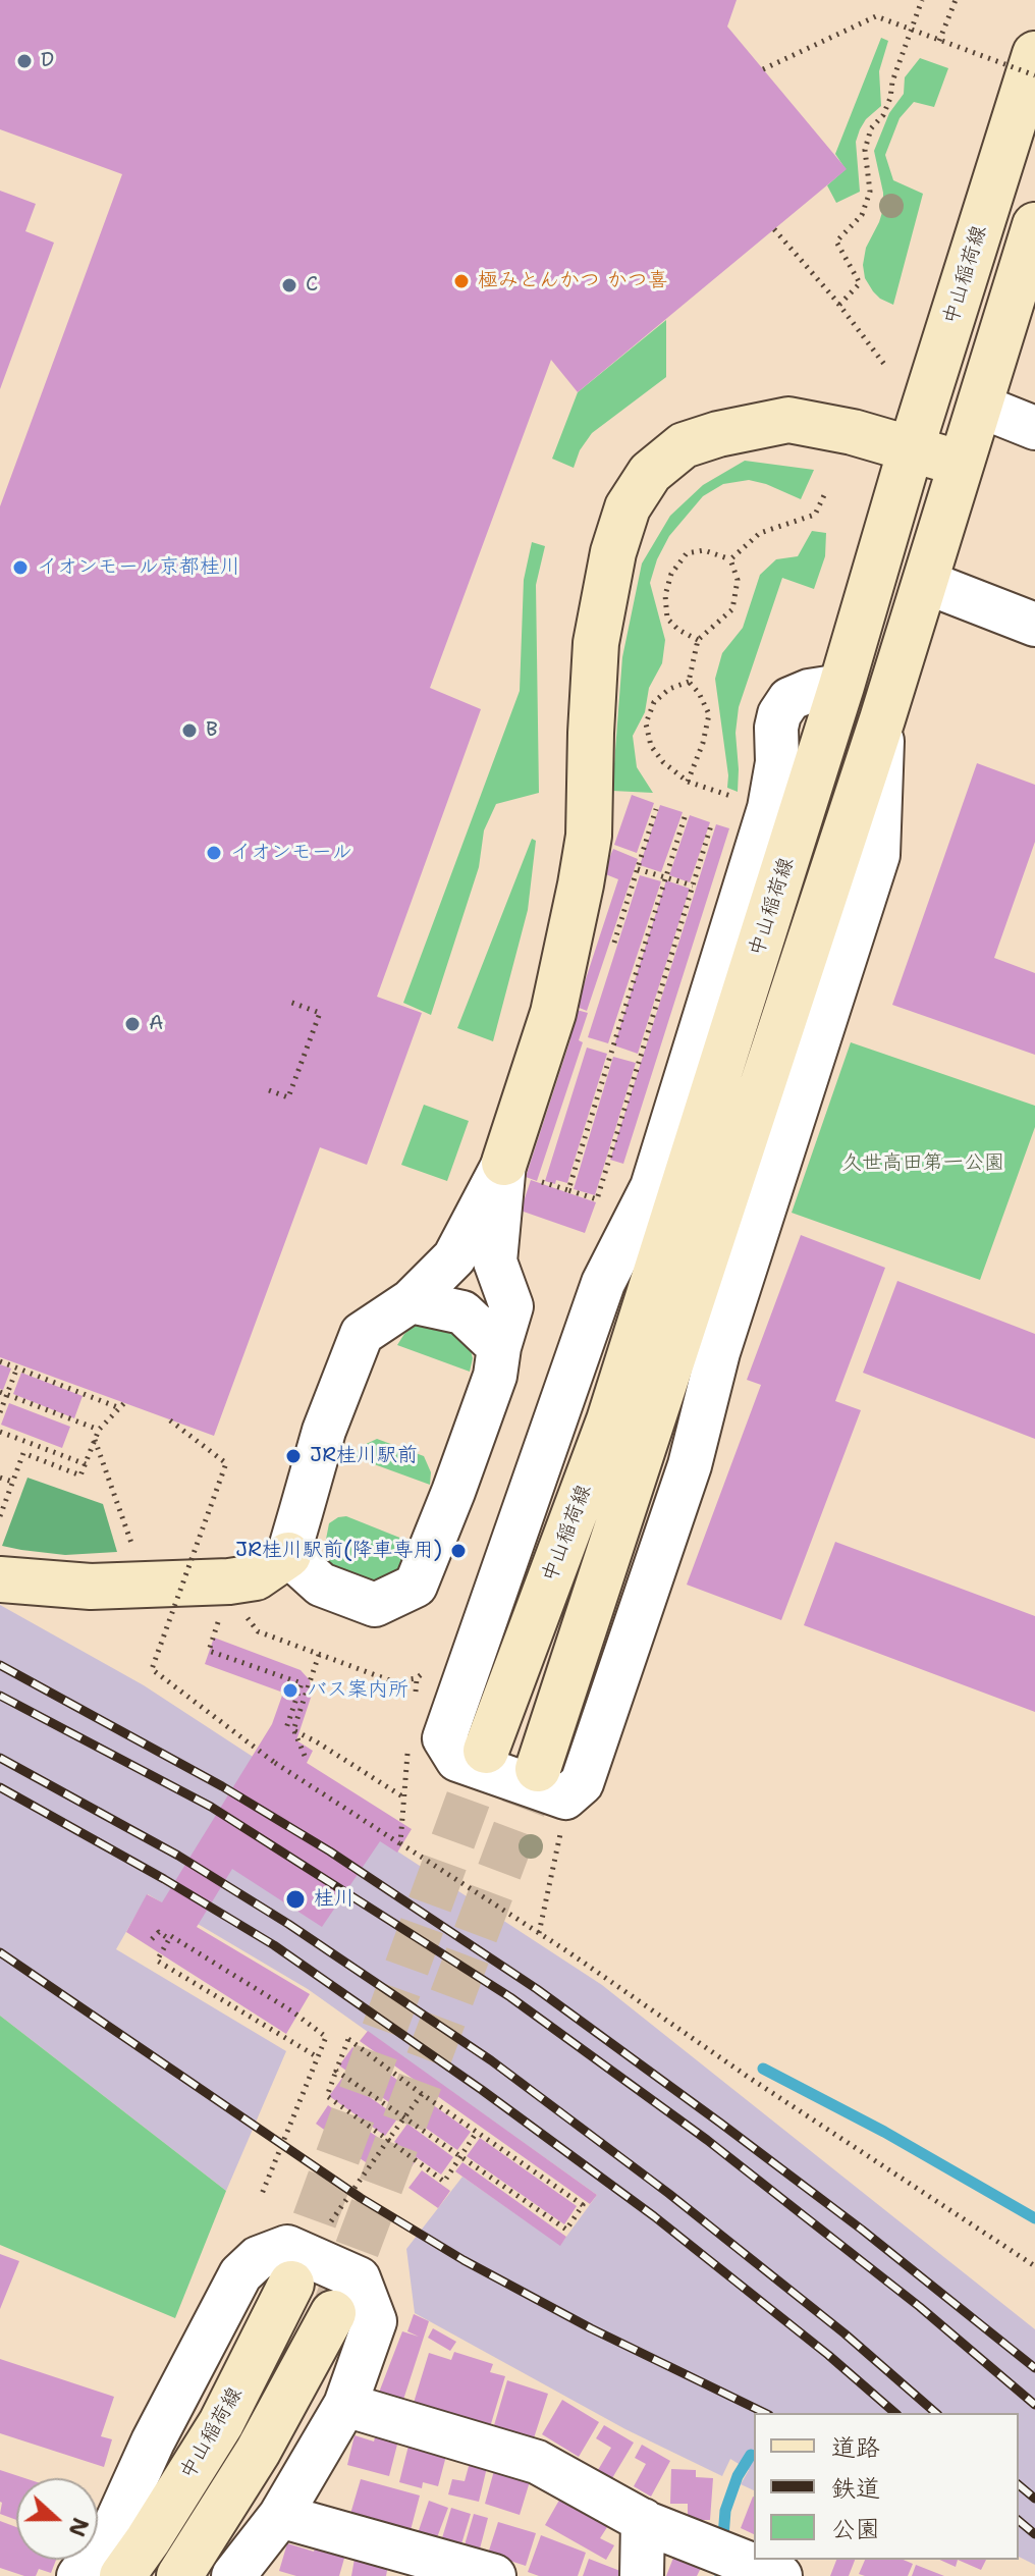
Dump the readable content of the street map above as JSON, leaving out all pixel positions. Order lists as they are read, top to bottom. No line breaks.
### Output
{"streets":{"main road":["中山稲荷線"]},"parks":["久世高田第一公園"],"places":["D","極みとんかつ かつ喜","C","イオンモール京都桂川","B","イオンモール","A","JR桂川駅前","JR桂川駅前(降車専用)","バス案内所","桂川"],"legend":["道路","鉄道","公園"],"north":"right"}
